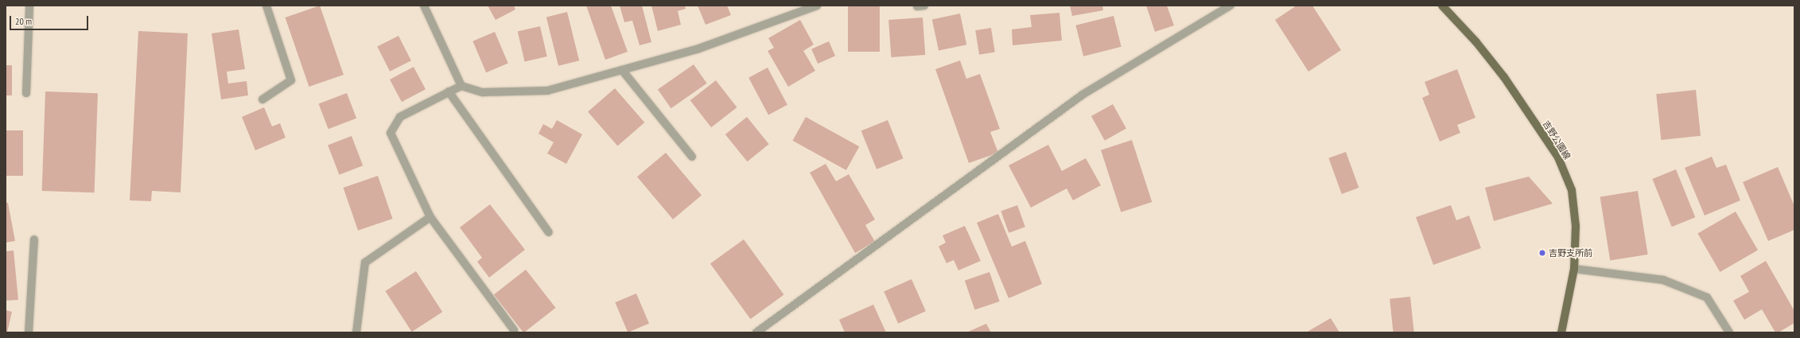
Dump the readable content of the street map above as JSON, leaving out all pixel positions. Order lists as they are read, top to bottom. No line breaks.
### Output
{"streets":{"main road":["吉野公園線"]},"places":["吉野支所前"],"scale_bar":"20 m"}
